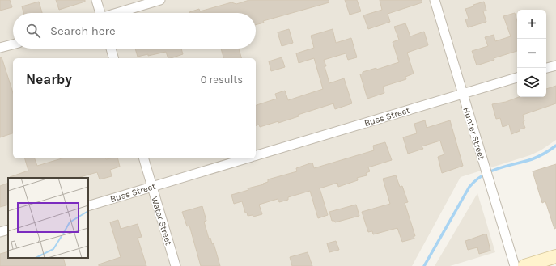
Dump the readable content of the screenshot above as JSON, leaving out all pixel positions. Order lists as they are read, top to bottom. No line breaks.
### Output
{"streets":{"street":["Buss Street","Hunter Street","Water Street"]},"crossings":[["Buss Street","Hunter Street"],["Buss Street","Water Street"]],"page":{"map_buttons":["+","−"],"search":"Search here","heading":["Nearby","0 results"]}}
